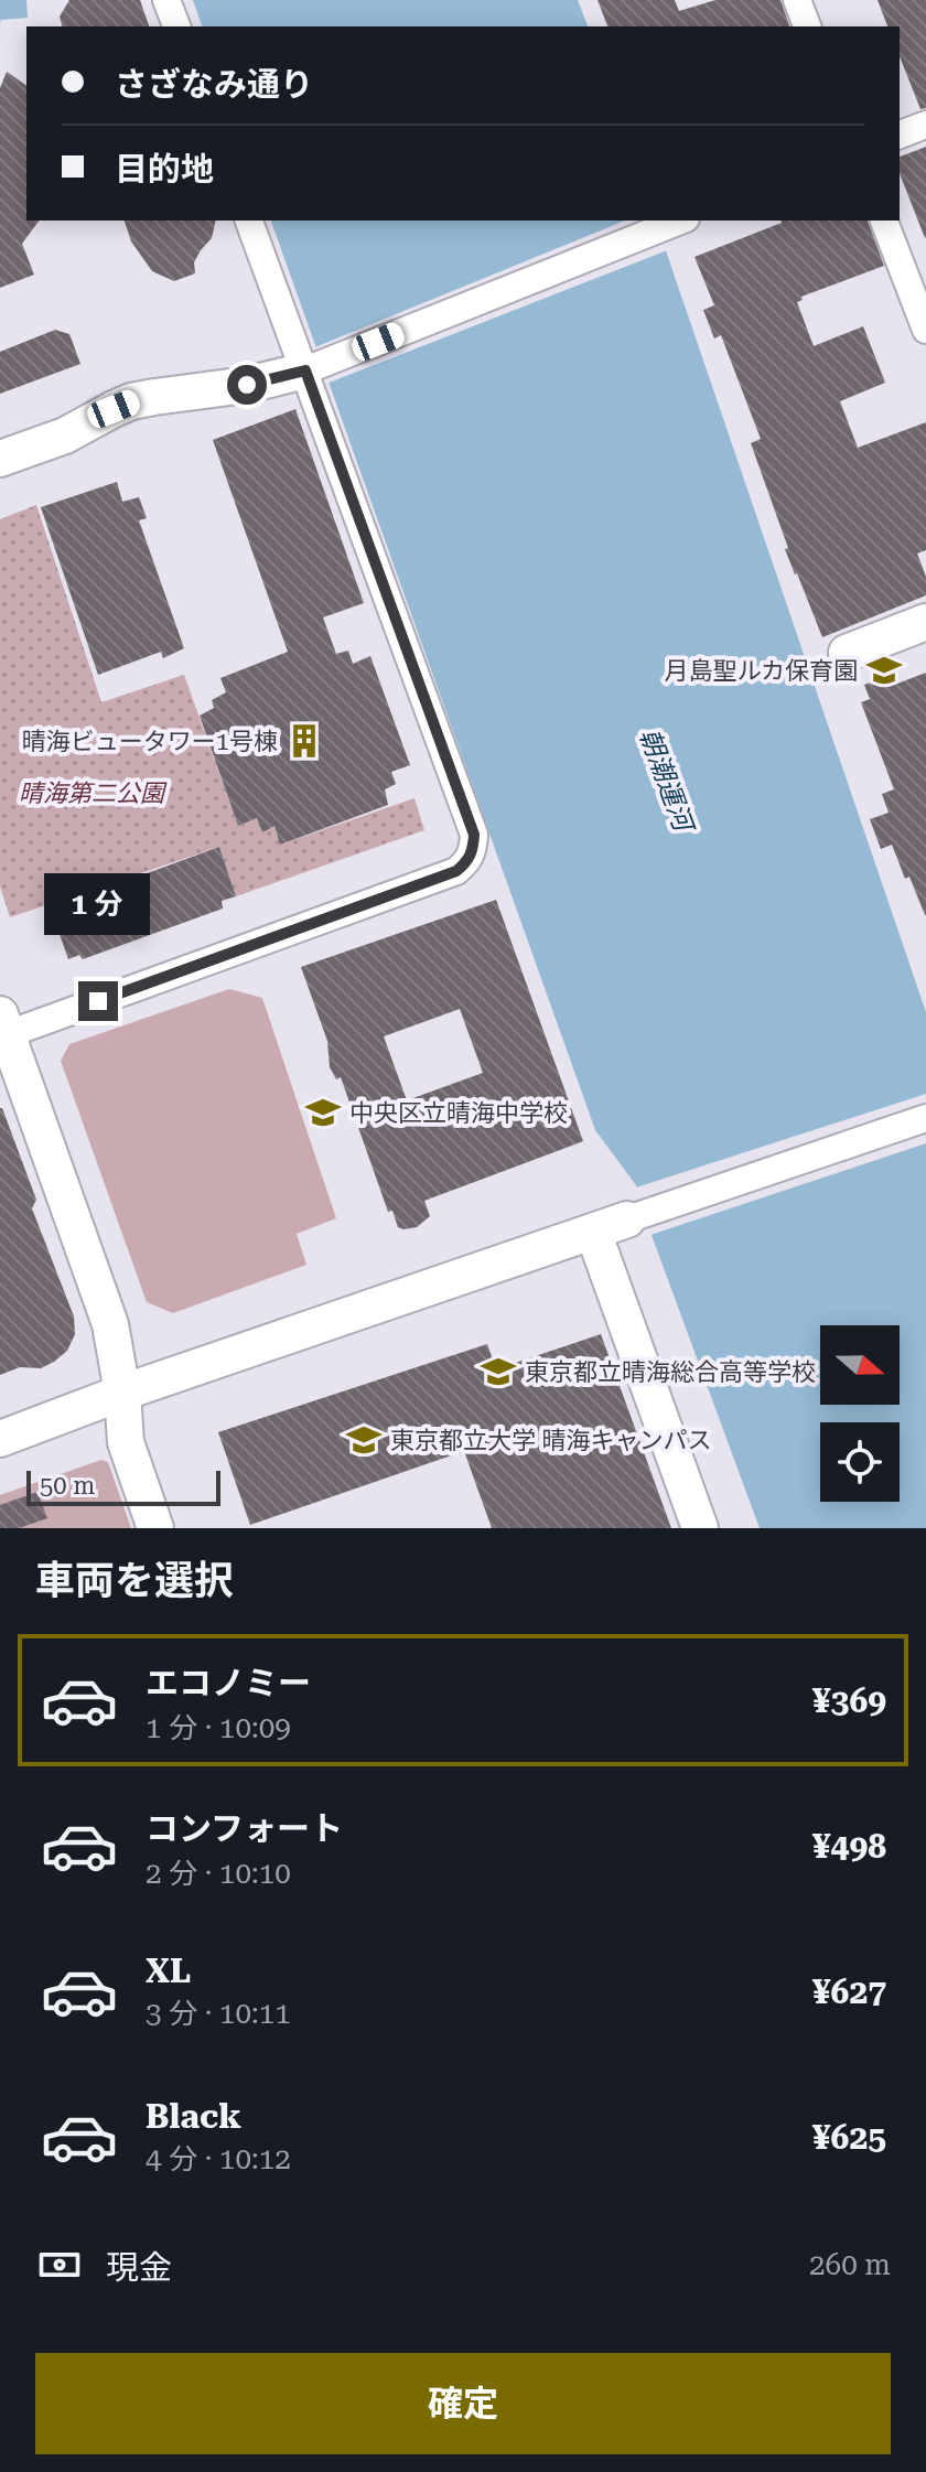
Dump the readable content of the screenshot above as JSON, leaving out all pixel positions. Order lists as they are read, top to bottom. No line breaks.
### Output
{"water":["朝潮運河"],"parks":["晴海第二公園"],"places":{"school or university":["月島聖ルカ保育園","中央区立晴海中学校","東京都立晴海総合高等学校","東京都立大学 晴海キャンパス"],"building":["晴海ビュータワー1号棟"]},"scale_bar":"50 m","north":"right","page":{"banner":["さざなみ通り","目的地"],"bubble":"1 分","scale":"50 m","heading":"車両を選択","list":[{"name":"エコノミー","note":"1 分 · 10:09","value":"¥369"},{"name":"コンフォート","note":"2 分 · 10:10","value":"¥498"},{"name":"XL","note":"3 分 · 10:11","value":"¥627"},{"name":"Black","note":"4 分 · 10:12","value":"¥625"}],"pay":["現金","260 m"],"buttons":"確定"}}
